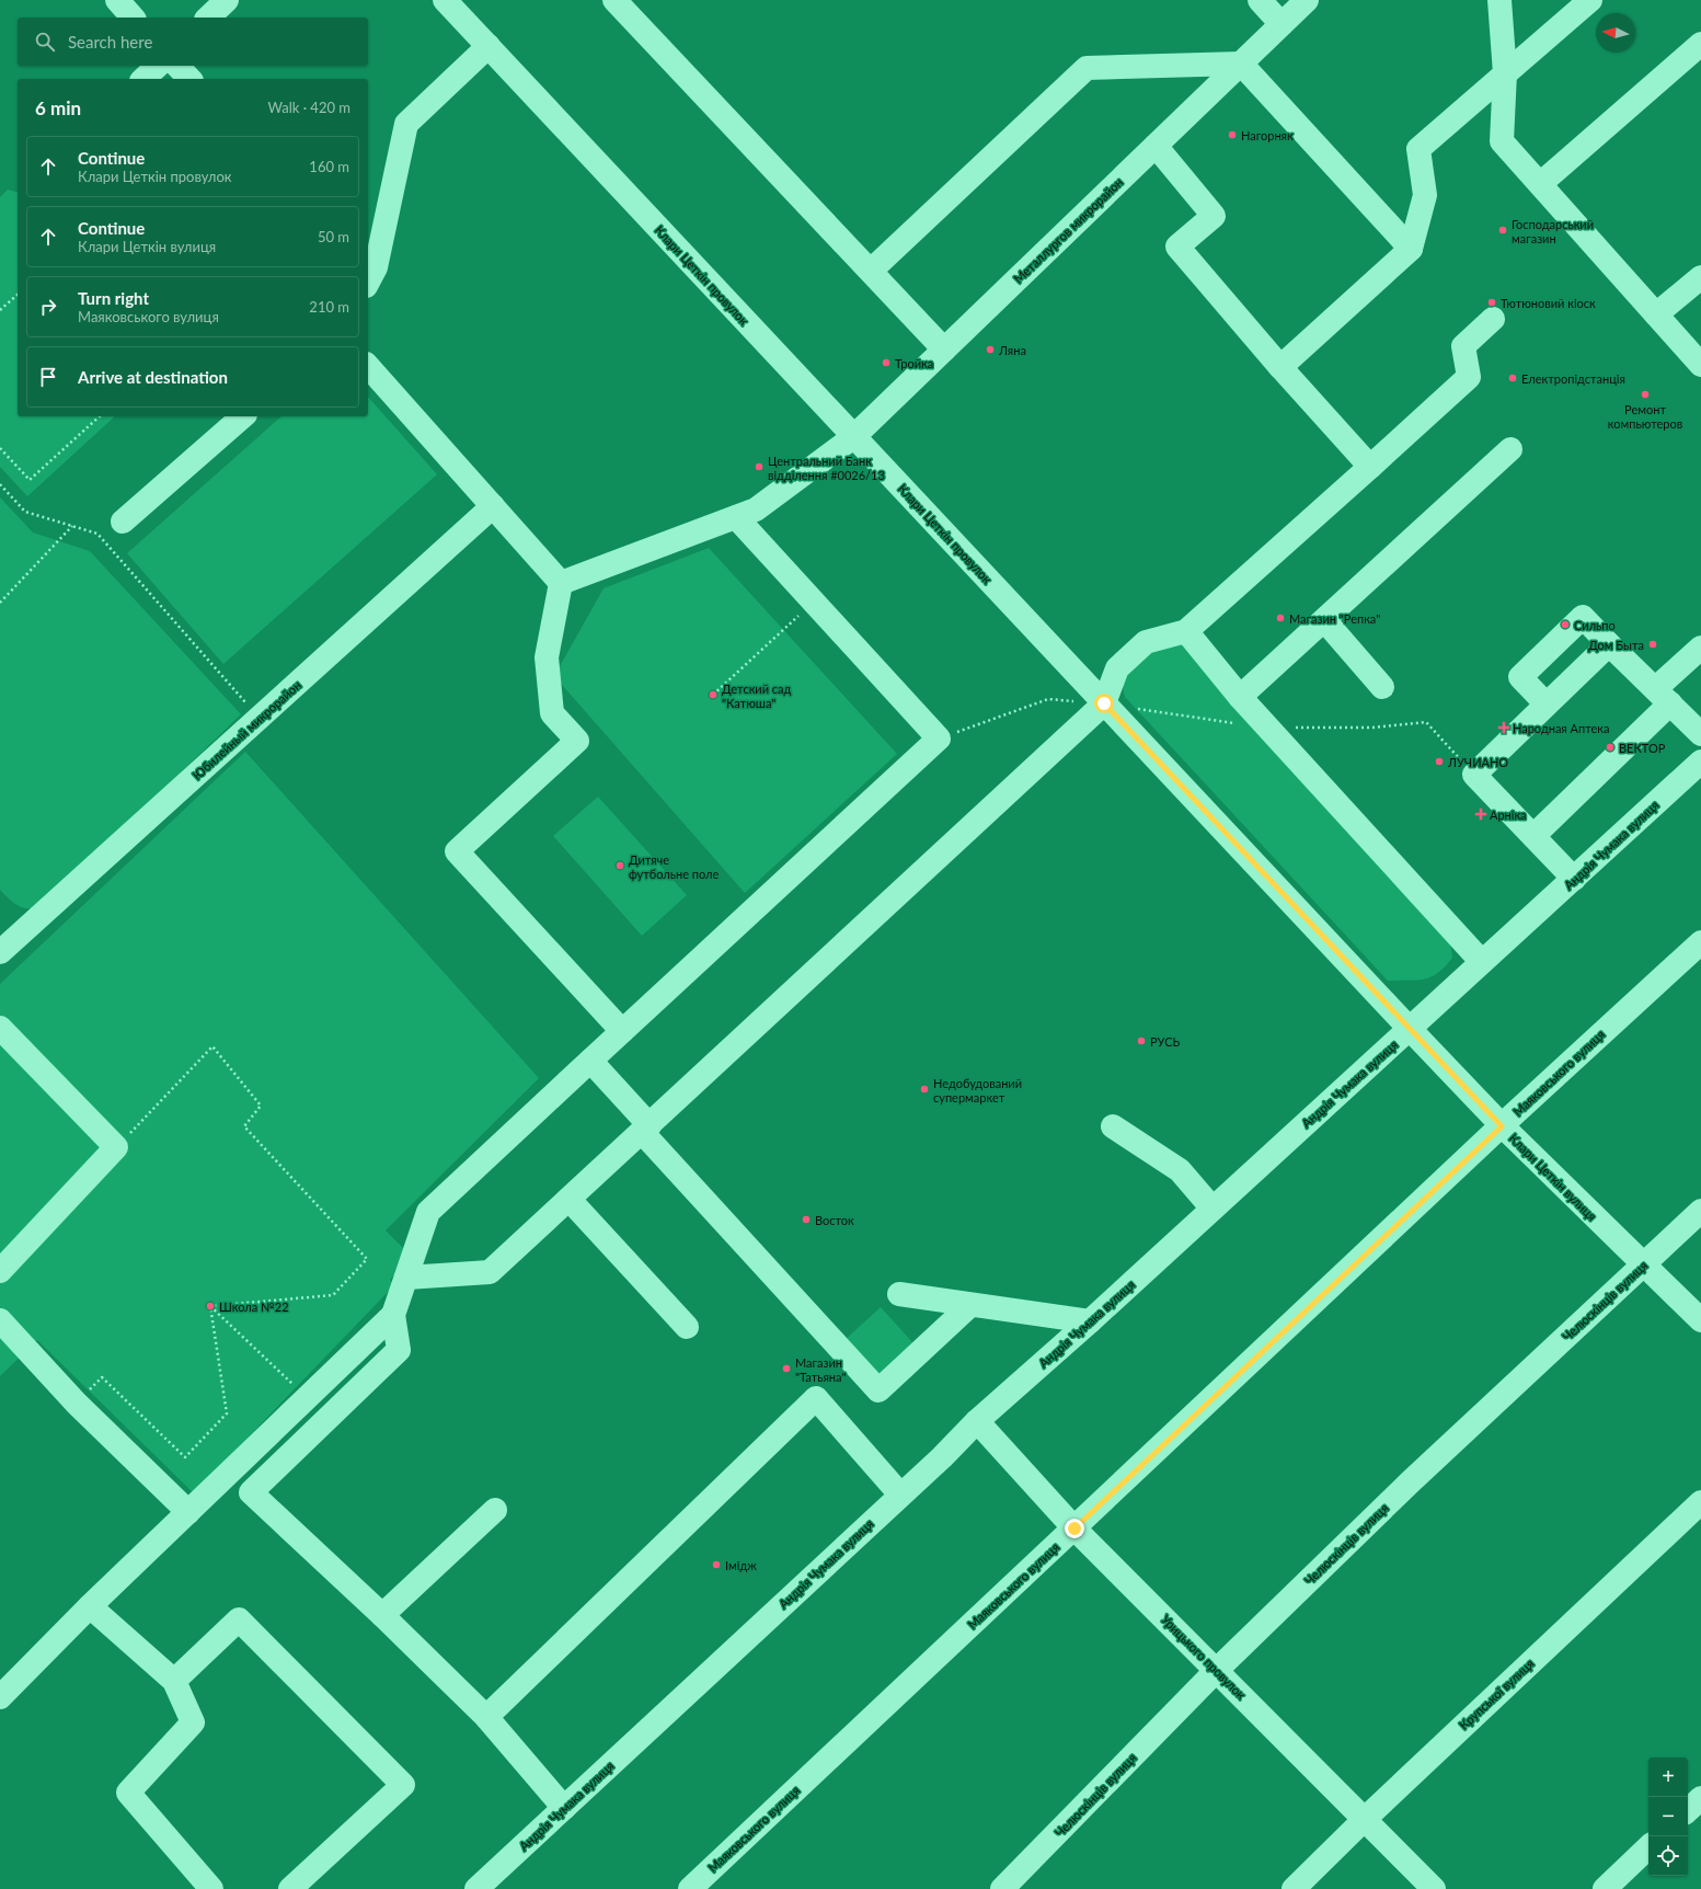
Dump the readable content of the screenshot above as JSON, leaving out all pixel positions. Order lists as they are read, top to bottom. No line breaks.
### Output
{"streets":{"street":["Металлургов микрорайон","Клари Цеткін провулок","Юбилейный микрорайон","Андрія Чумака вулиця","Маяковського вулиця","Клари Цеткін вулиця","Челюскінців вулиця","Урицького провулок","Крупської вулиця"]},"crossings":[["Металлургов микрорайон","Клари Цеткін провулок"],["Клари Цеткін провулок","Андрія Чумака вулиця"],["Клари Цеткін провулок","Клари Цеткін вулиця"],["Андрія Чумака вулиця","Клари Цеткін вулиця"],["Андрія Чумака вулиця","Урицького провулок"],["Маяковського вулиця","Клари Цеткін вулиця"],["Маяковського вулиця","Урицького провулок"],["Клари Цеткін вулиця","Челюскінців вулиця"],["Челюскінців вулиця","Урицького провулок"],["Урицького провулок","Крупської вулиця"]],"places":{"other":["Нагорняк","Господарський магазин","Тютюновий кіоск","Ляна","Тройка","Електропідстанція","Ремонт компьютеров","Центральний Банк відділення #0026/13","Магазин \"Репка\"","Сильпо","Дом Быта","Детский сад \"Катюша\"","ВЕКТОР","ЛУЧИАНО","Дитяче футбольне поле","РУСЬ","Недобудований супермаркет","Восток","Школа №22","Магазин \"Татьяна\"","Імідж"],"health":["Народная Аптека","Арніка"]},"north":"left","page":{"search":"Search here","heading":["6 min","Walk · 420 m"],"list":[["Continue","Клари Цеткін провулок","160 m"],["Continue","Клари Цеткін вулиця","50 m"],["Turn right","Маяковського вулиця","210 m"],"Arrive at destination"],"map_buttons":["+","−"]}}
